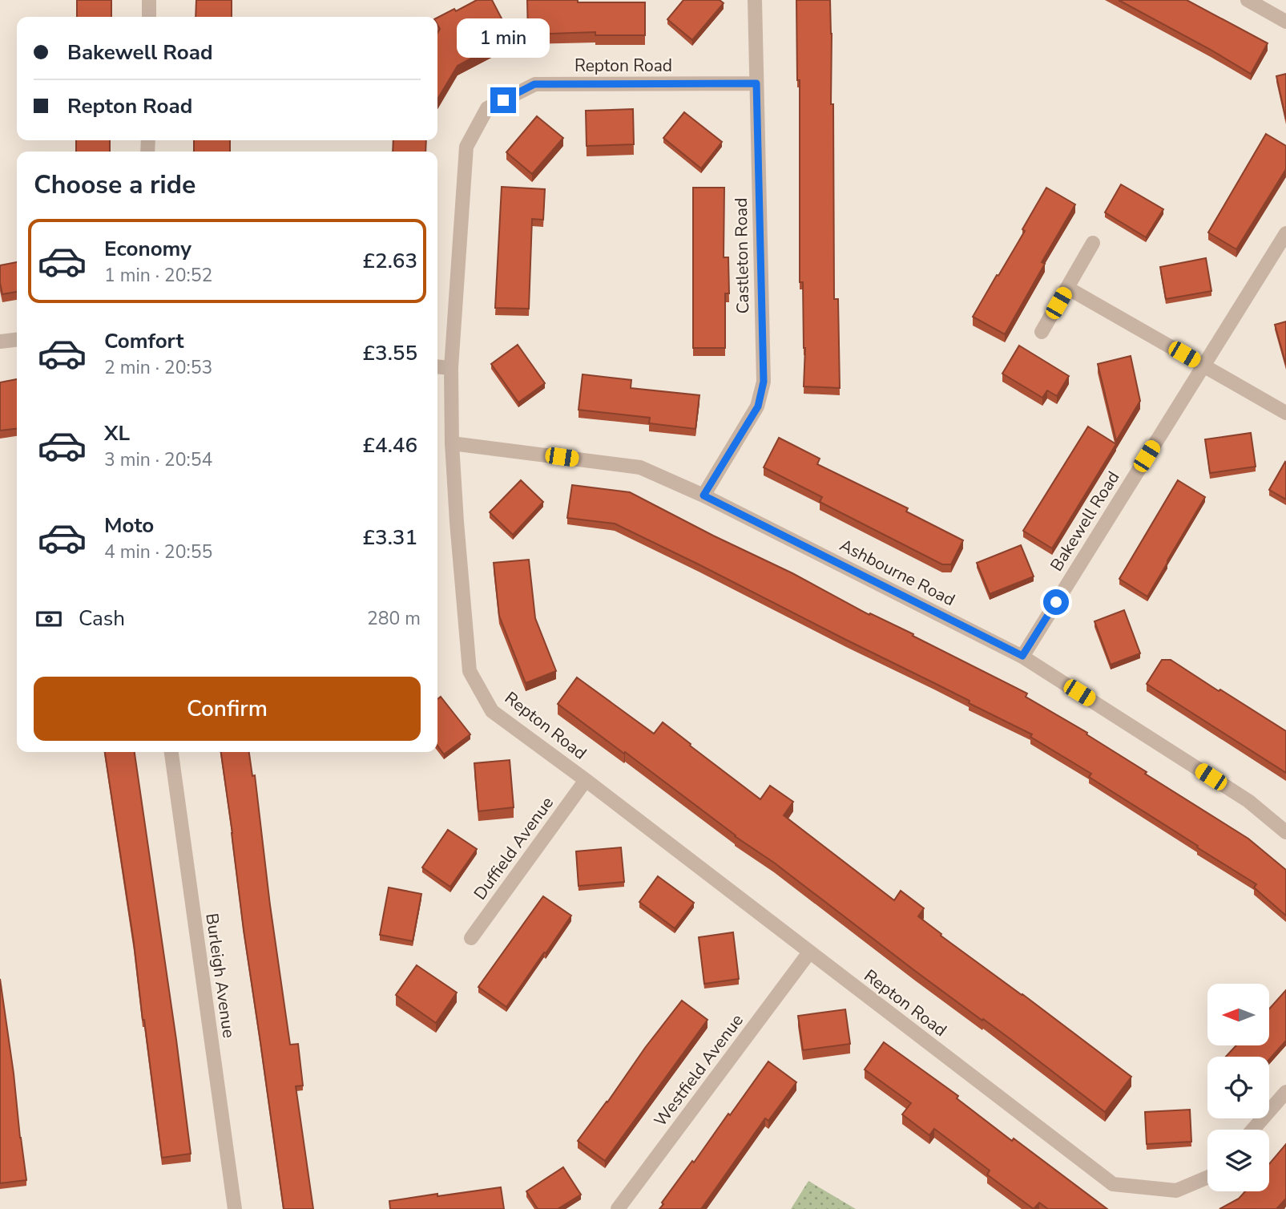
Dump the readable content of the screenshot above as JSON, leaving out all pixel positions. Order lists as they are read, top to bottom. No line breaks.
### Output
{"streets":{"street":["Repton Road","Castleton Road","Bakewell Road","Ashbourne Road","Duffield Avenue","Burleigh Avenue","Westfield Avenue"]},"crossings":[["Repton Road","Castleton Road"],["Repton Road","Ashbourne Road"],["Repton Road","Duffield Avenue"],["Repton Road","Westfield Avenue"],["Castleton Road","Ashbourne Road"],["Bakewell Road","Ashbourne Road"]],"north":"left","page":{"banner":["Bakewell Road","Repton Road"],"bubble":"1 min","heading":"Choose a ride","list":[{"name":"Economy","note":"1 min · 20:52","value":"£2.63"},{"name":"Comfort","note":"2 min · 20:53","value":"£3.55"},{"name":"XL","note":"3 min · 20:54","value":"£4.46"},{"name":"Moto","note":"4 min · 20:55","value":"£3.31"}],"pay":["Cash","280 m"],"buttons":"Confirm"}}
